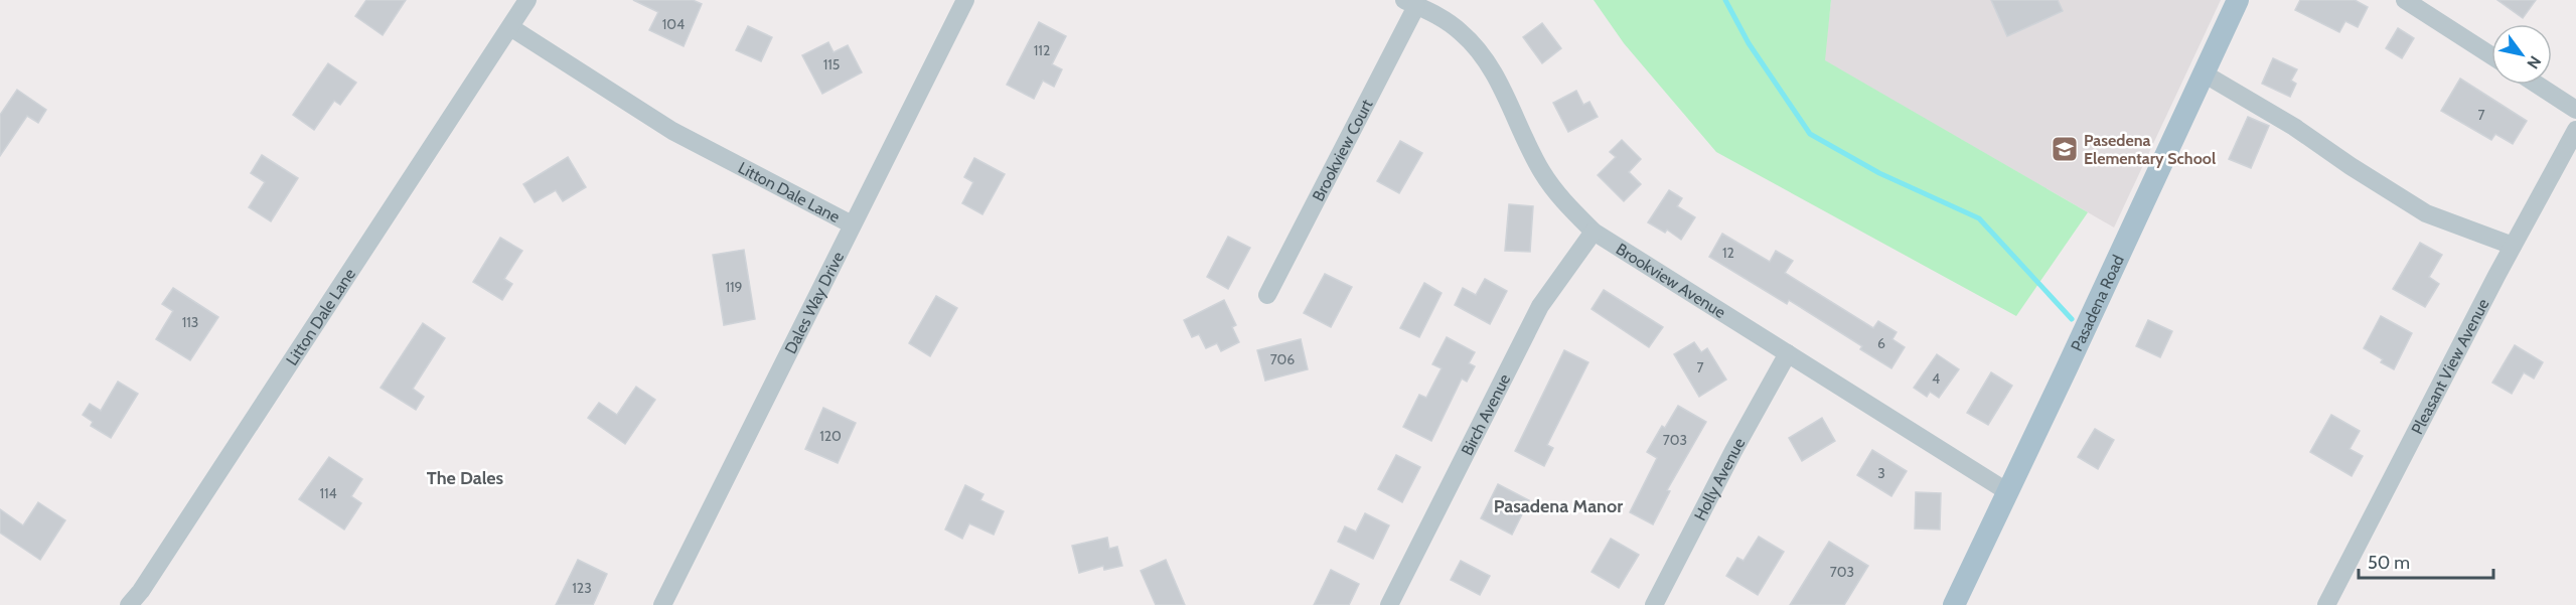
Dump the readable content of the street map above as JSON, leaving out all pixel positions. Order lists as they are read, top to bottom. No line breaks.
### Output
{"streets":{"main road":["Pasadena Road"],"street":["Brookview Court","Litton Dale Lane","Brookview Avenue","Dales Way Drive","Pleasant View Avenue","Birch Avenue","Holly Avenue"]},"crossings":[["Brookview Court","Brookview Avenue"],["Litton Dale Lane","Dales Way Drive"],["Brookview Avenue","Pasadena Road"],["Brookview Avenue","Birch Avenue"],["Brookview Avenue","Holly Avenue"]],"districts":["The Dales","Pasadena Manor"],"places":{"school or university":["Pasedena Elementary School"]},"house_numbers":["104","112","115","7","12","119","113","6","706","7","4","120","703","3","114","703","123"],"scale_bar":"50 m","north":"bottom right"}
